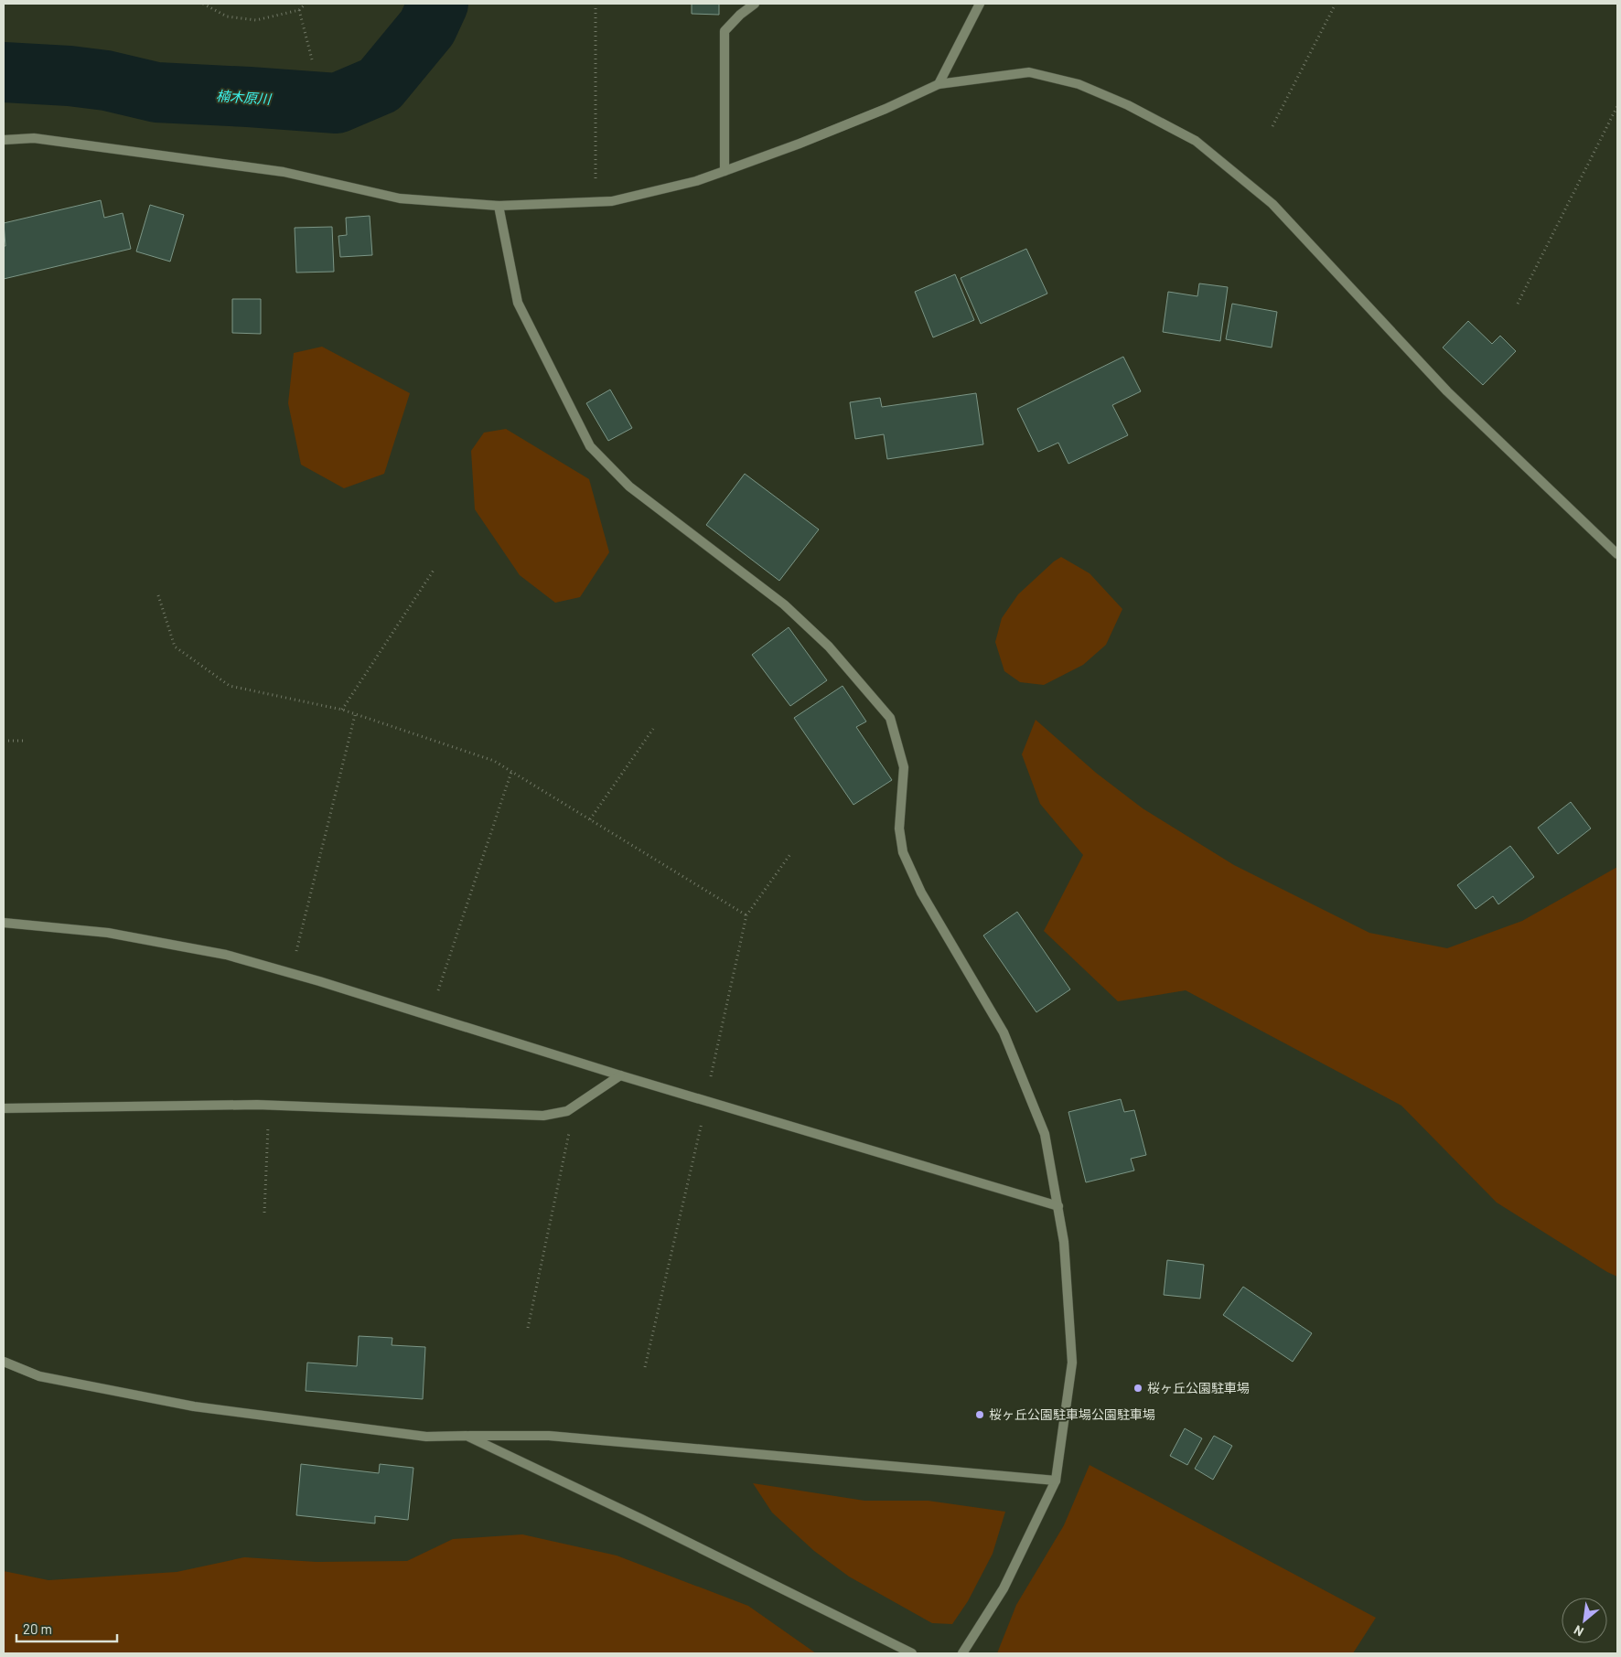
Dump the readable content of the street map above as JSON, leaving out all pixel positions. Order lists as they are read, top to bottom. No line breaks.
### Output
{"water":["楠木原川"],"places":["桜ヶ丘公園駐車場","桜ヶ丘公園駐車場公園駐車場"],"scale_bar":"20 m","north":"bottom left"}
